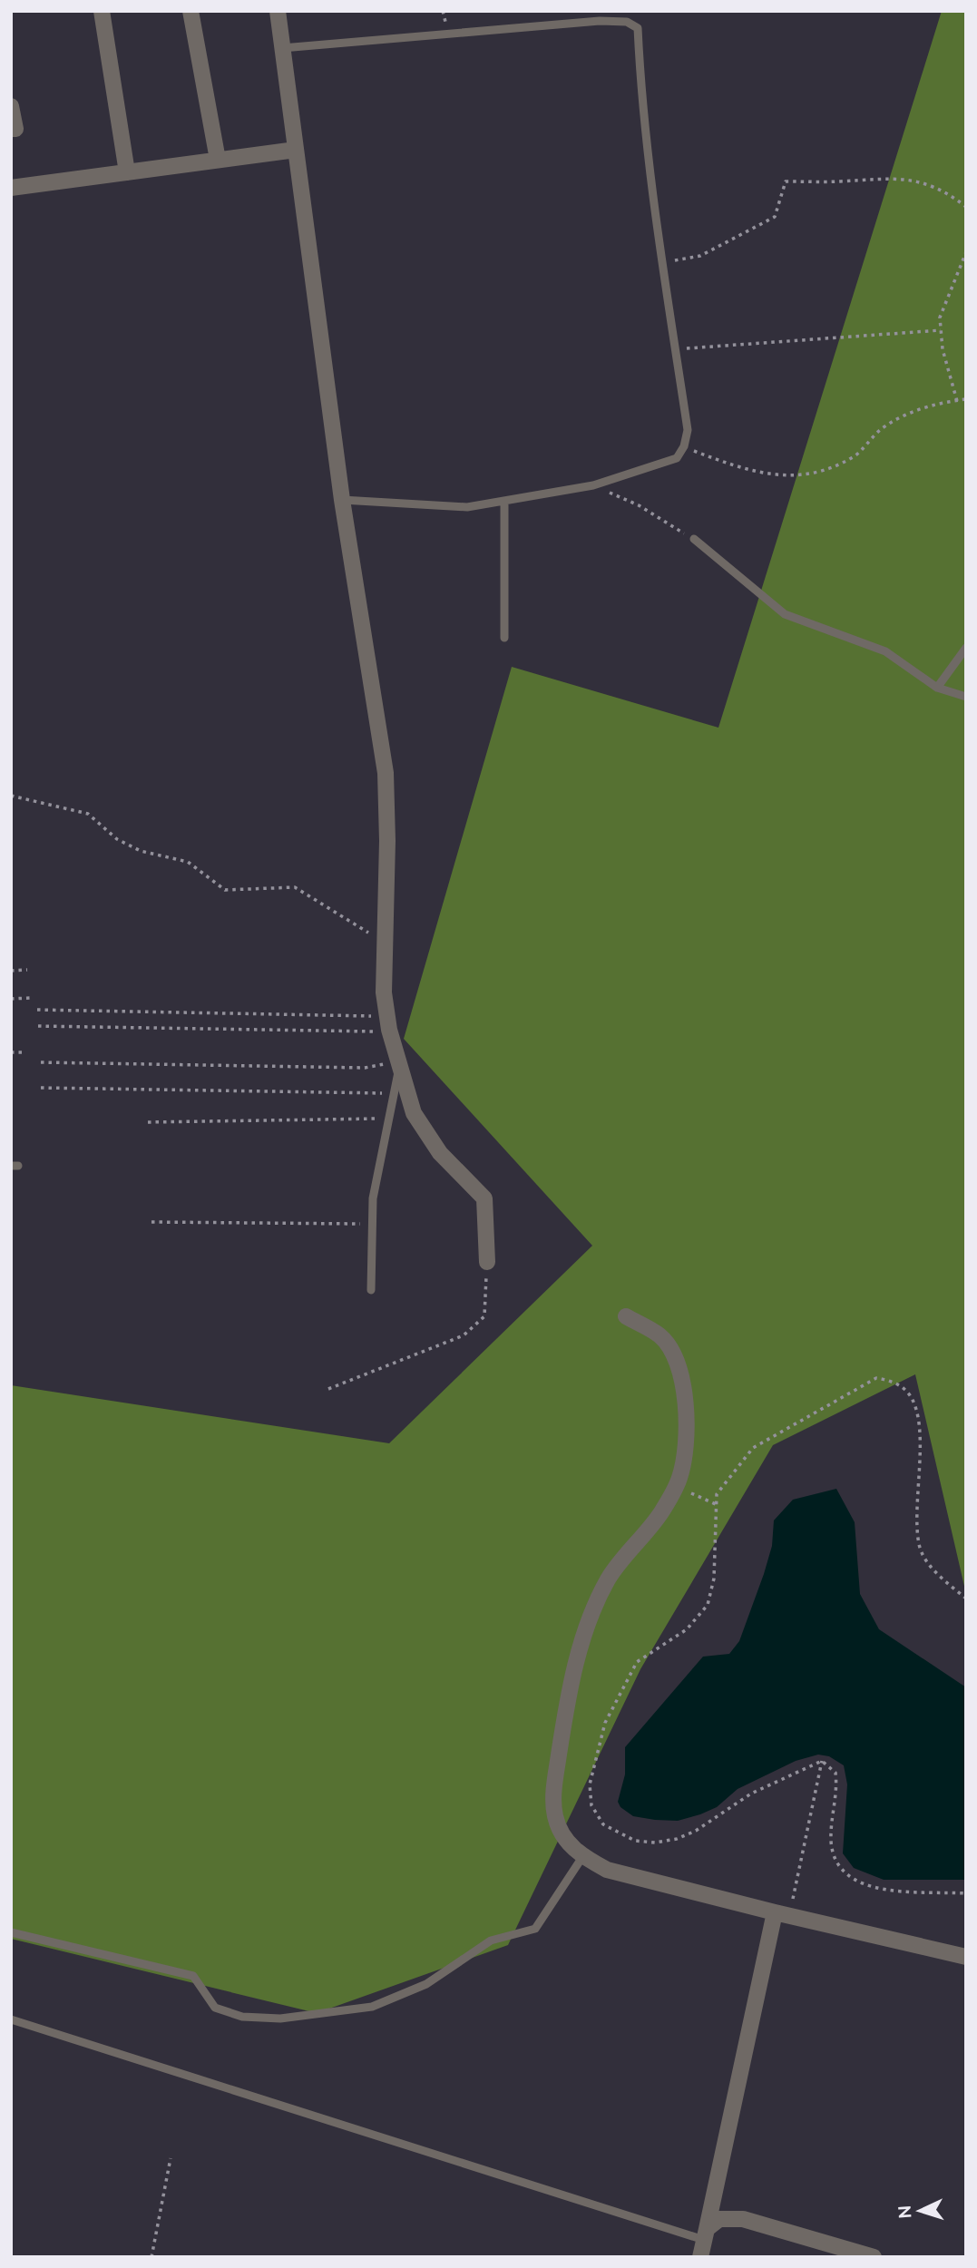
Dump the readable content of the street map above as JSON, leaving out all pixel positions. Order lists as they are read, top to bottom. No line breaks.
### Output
{"north":"left"}
